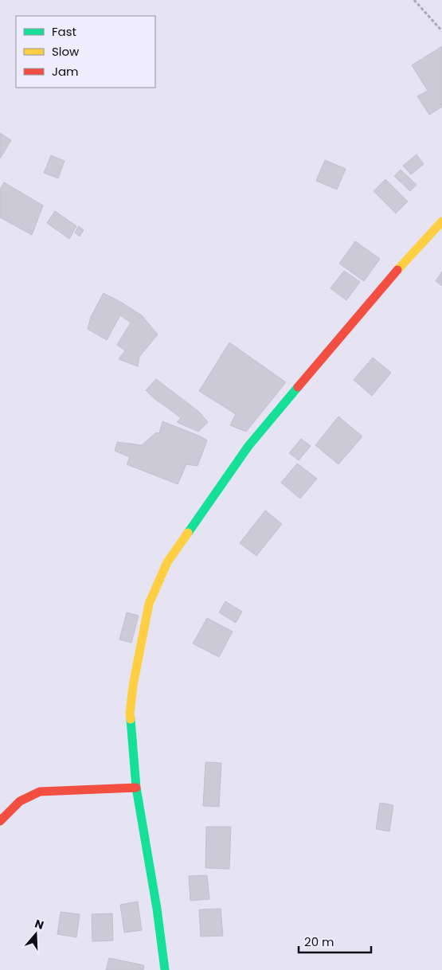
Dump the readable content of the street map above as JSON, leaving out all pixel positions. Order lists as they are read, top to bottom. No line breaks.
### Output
{"legend":["Fast","Slow","Jam"],"scale_bar":"20 m","north":"top"}
